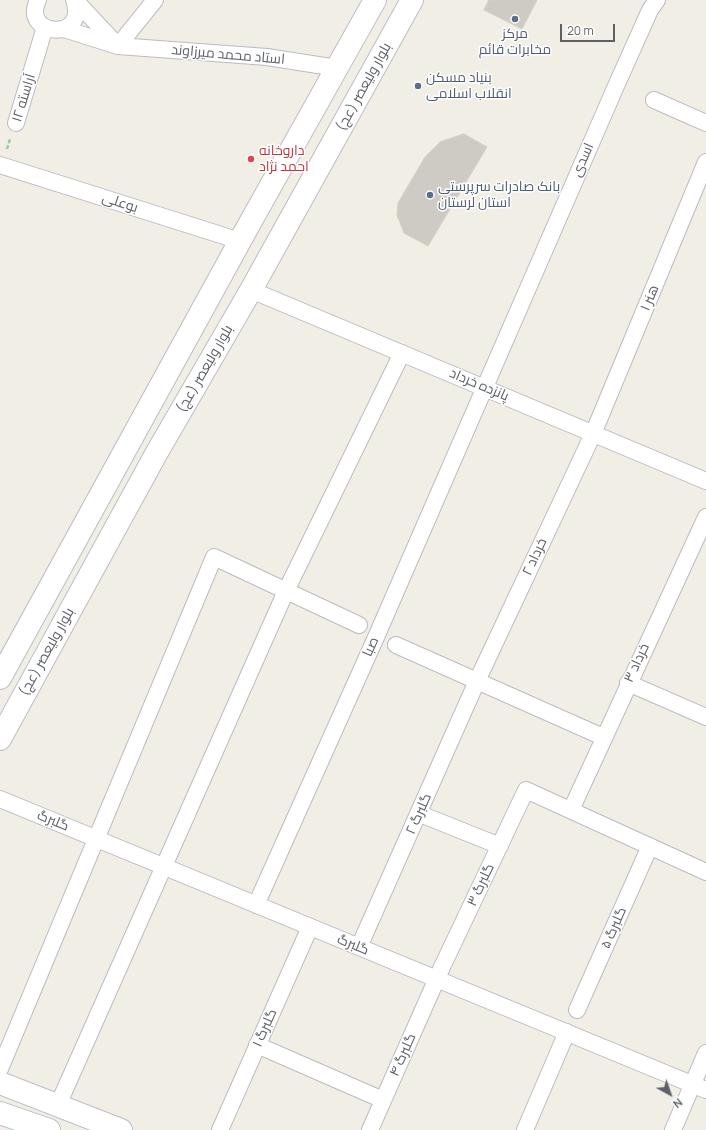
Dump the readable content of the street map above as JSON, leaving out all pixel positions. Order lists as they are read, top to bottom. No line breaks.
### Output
{"streets":{"main road":["بلوار ولیعصر (عج)"],"street":["استاد محمد میرزاوند","۱۲ آراسته","اسدی","بوعلی","هنر ۱","پانزده خرداد","خرداد ۲","صبا","خرداد ۳","گلبرگ ۲","گلبرگ","گلبرگ ۳","گلبرگ ۵","گلبرگ ۱","گلبرگ ۴"]},"crossings":[["استاد محمد میرزاوند","بلوار ولیعصر (عج)"],["استاد محمد میرزاوند","۱۲ آراسته"],["بلوار ولیعصر (عج)","بوعلی"],["بلوار ولیعصر (عج)","پانزده خرداد"],["۱۲ آراسته","بوعلی"],["اسدی","پانزده خرداد"],["اسدی","صبا"],["هنر ۱","پانزده خرداد"],["هنر ۱","خرداد ۲"],["پانزده خرداد","خرداد ۲"],["پانزده خرداد","صبا"],["خرداد ۲","گلبرگ ۲"],["صبا","گلبرگ"],["خرداد ۳","گلبرگ ۳"],["گلبرگ ۲","گلبرگ"],["گلبرگ","گلبرگ ۳"],["گلبرگ","گلبرگ ۱"],["گلبرگ","گلبرگ ۴"],["گلبرگ ۳","گلبرگ ۴"]],"places":["مرکز مخابرات قائم","بنیاد مسکن انقلاب اسلامی","داروخانه احمد نژاد","بانک صادرات سرپرستی استان لرستان"],"scale_bar":"20 m","north":"bottom right"}
